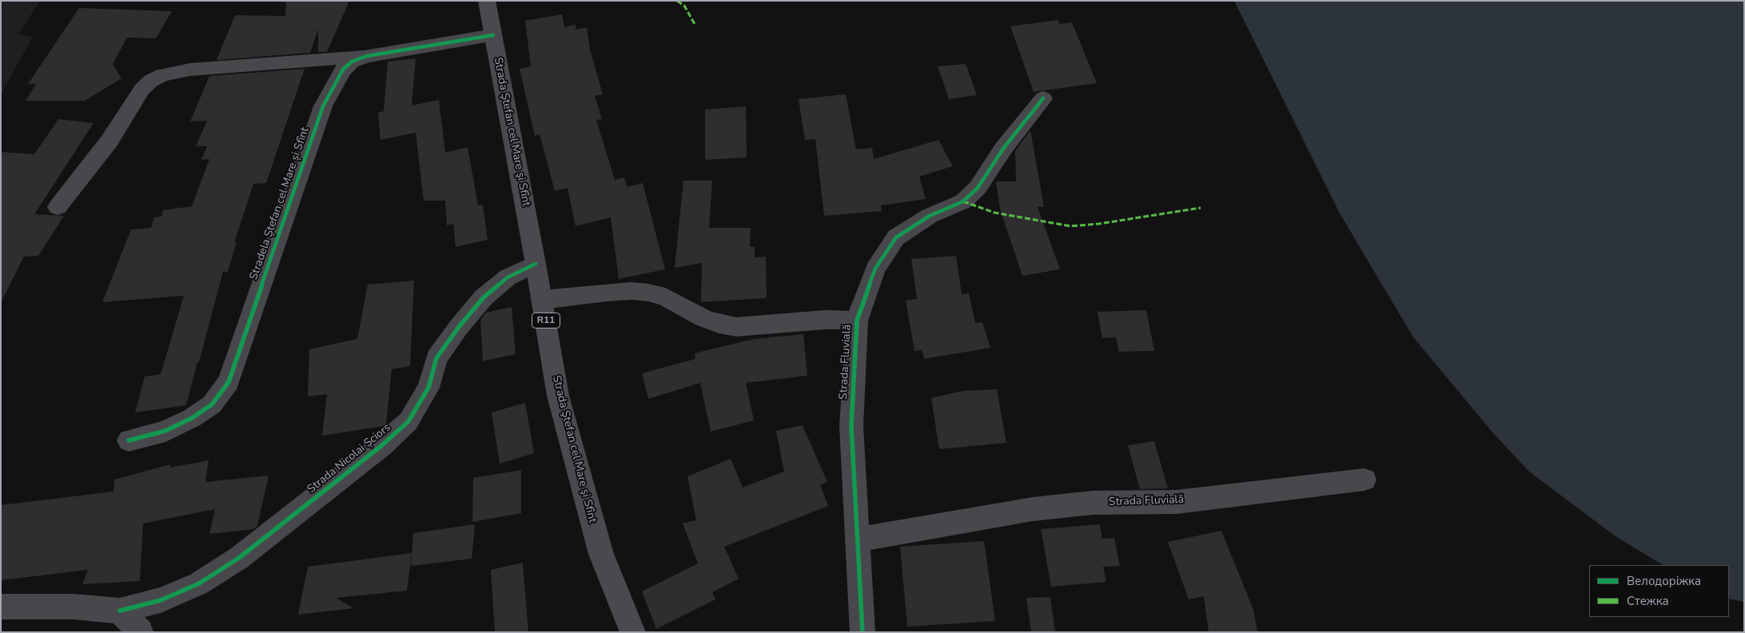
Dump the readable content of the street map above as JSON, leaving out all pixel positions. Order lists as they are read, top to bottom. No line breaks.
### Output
{"streets":{"main road":["Strada Ştefan cel Mare şi Sfînt","R11"],"street":["Stradela Ștefan cel Mare și Sfînt","Strada Fluvială","Strada Nicolai Șciors"]},"crossings":[["Strada Ştefan cel Mare şi Sfînt","Stradela Ștefan cel Mare și Sfînt"],["Strada Ştefan cel Mare şi Sfînt","Strada Fluvială"],["Strada Ştefan cel Mare şi Sfînt","Strada Nicolai Șciors"]],"legend":["Велодоріжка","Стежка"]}
